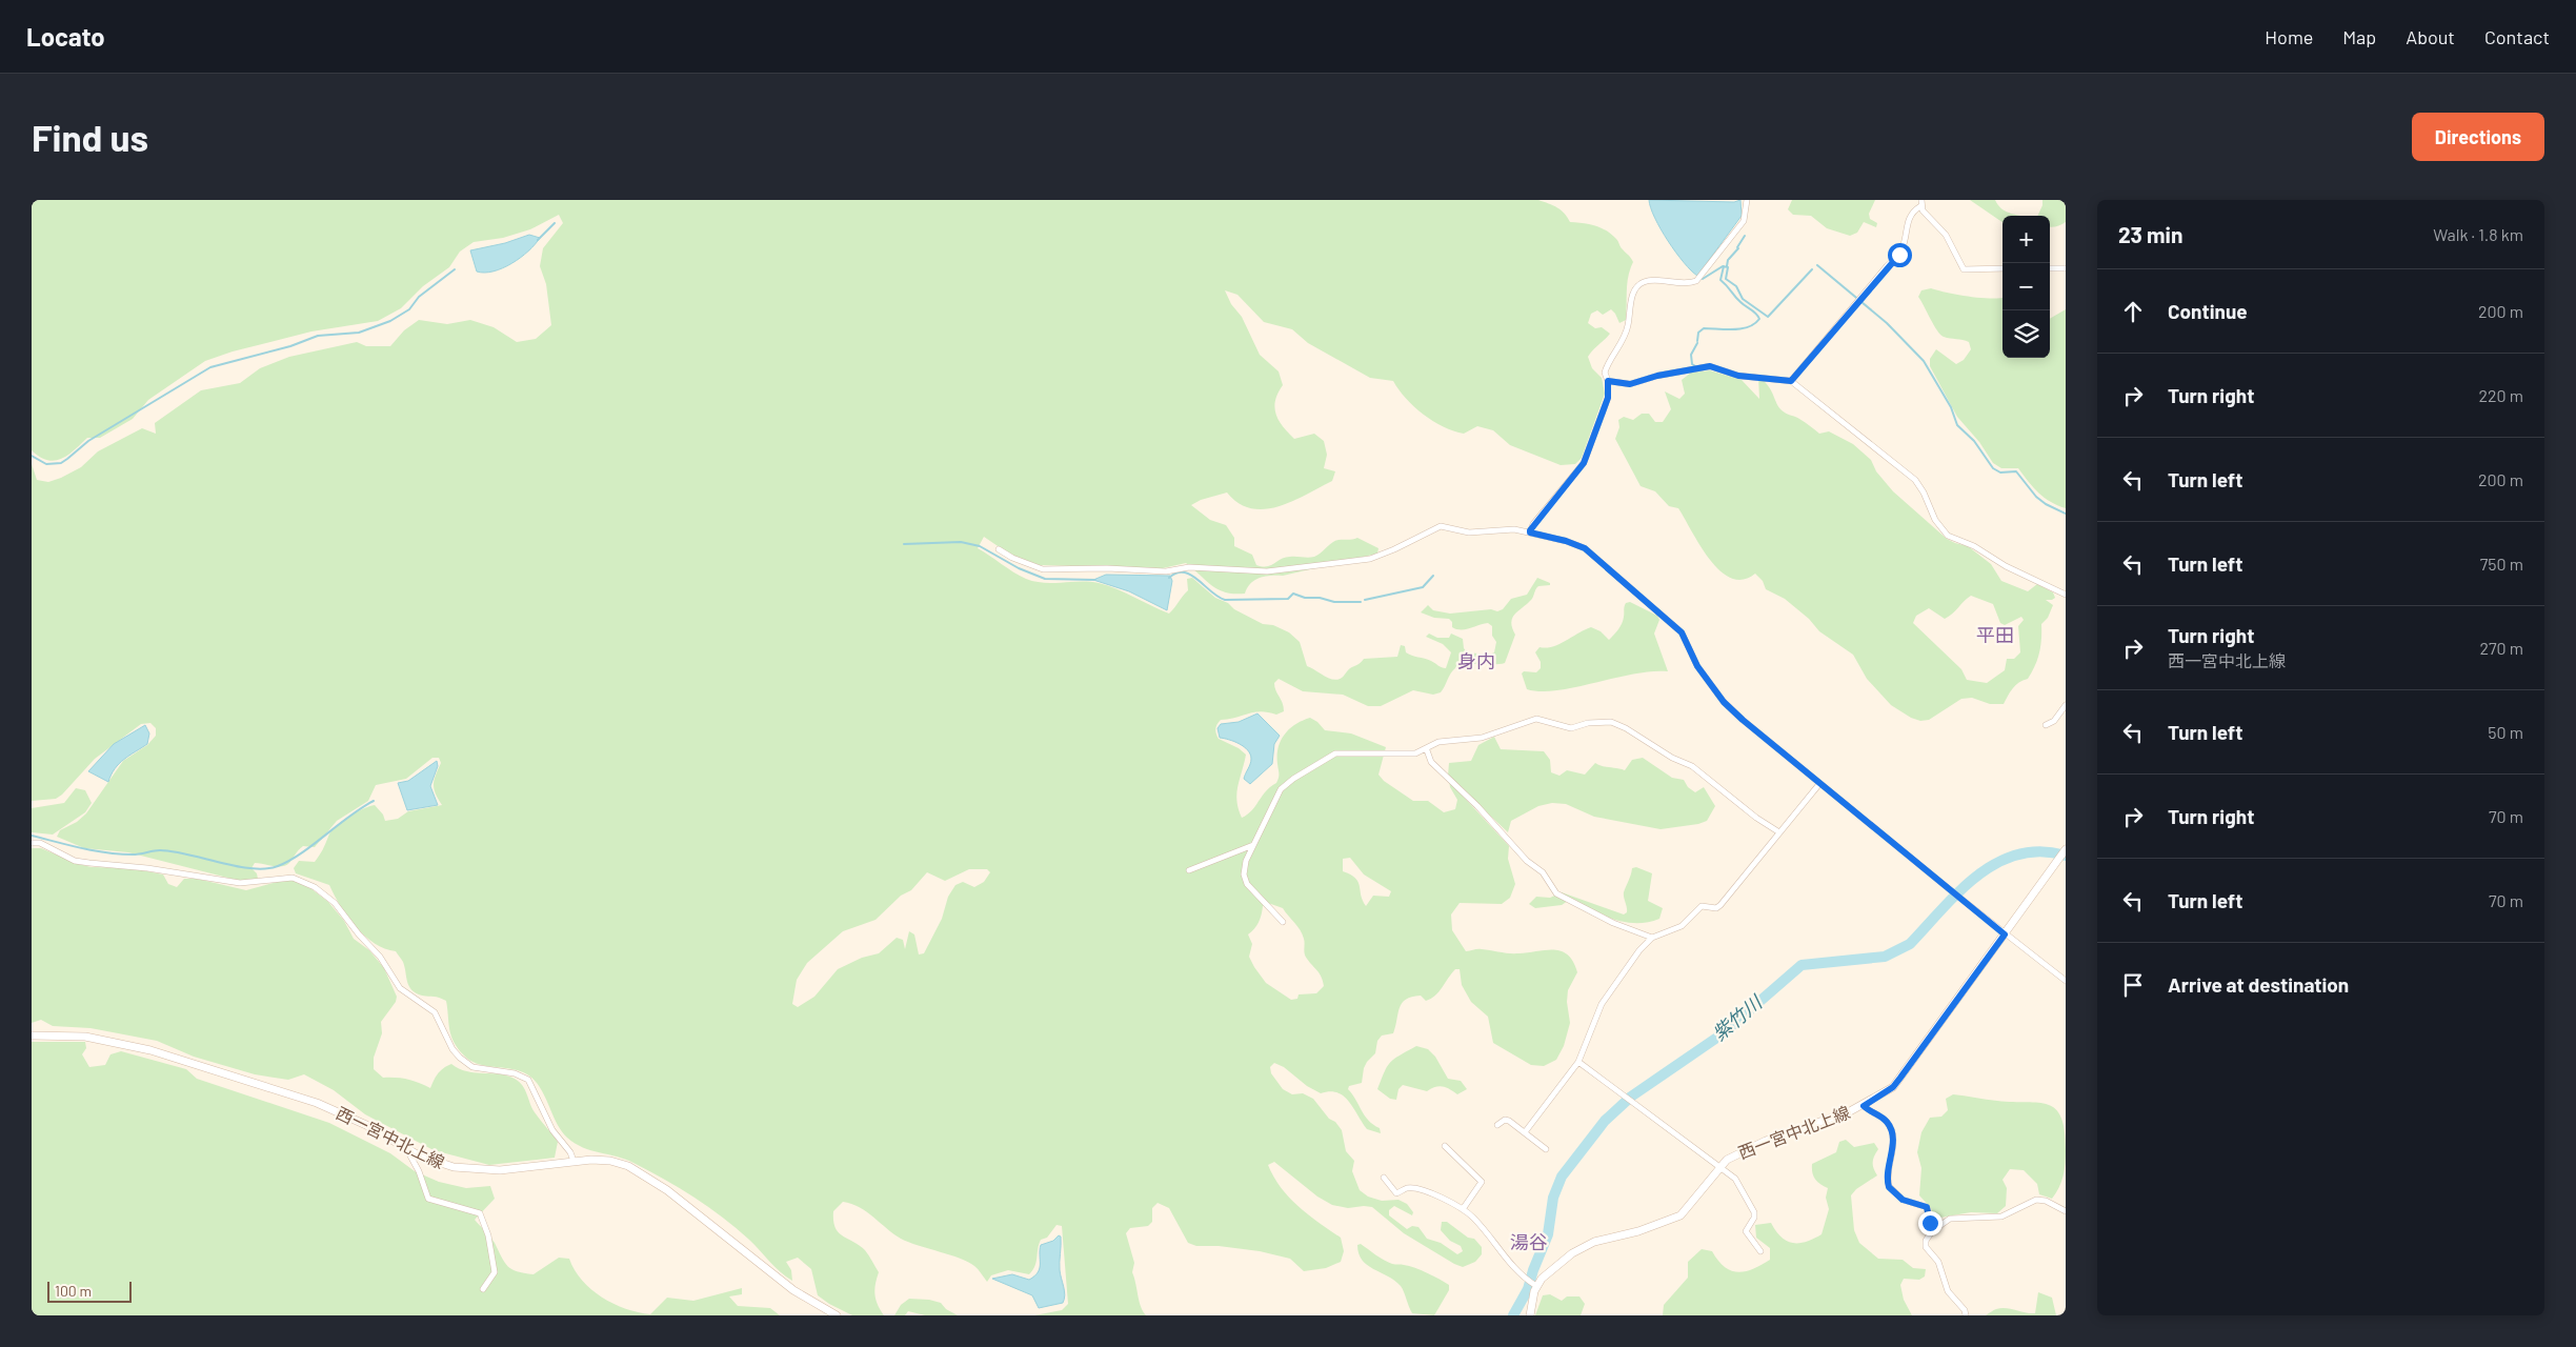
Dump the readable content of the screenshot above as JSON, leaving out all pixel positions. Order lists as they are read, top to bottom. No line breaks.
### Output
{"streets":{"main road":["西一宮中北上線"]},"districts":["平田","身内","湯谷"],"water":["紫竹川"],"scale_bar":"100 m","page":{"header":"Locato","nav":["Home","Map","About","Contact"],"buttons":"Directions","title":"Find us","heading":["23 min","Walk · 1.8 km"],"map_buttons":["+","−"],"list":[["Continue","200 m"],["Turn right","220 m"],["Turn left","200 m"],["Turn left","750 m"],["Turn right","西一宮中北上線","270 m"],["Turn left","50 m"],["Turn right","70 m"],["Turn left","70 m"],"Arrive at destination"],"scale":"100 m"}}
